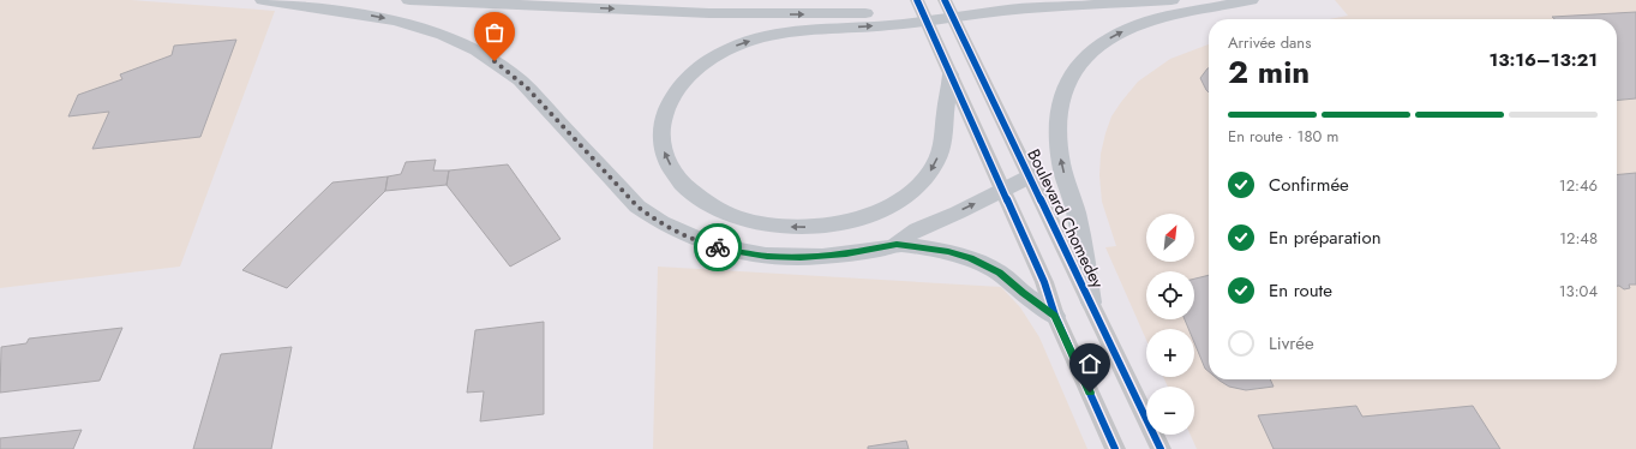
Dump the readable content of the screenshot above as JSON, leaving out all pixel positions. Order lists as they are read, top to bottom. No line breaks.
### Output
{"streets":{"street":["Boulevard Chomedey"]},"north":"top right","page":{"heading":["2 min","Arrivée dans","13:16–13:21"],"bar":"En route · 180 m","list":[["Confirmée","12:46"],["En préparation","12:48"],["En route","13:04"],"Livrée"],"map_buttons":["+","−"]}}
